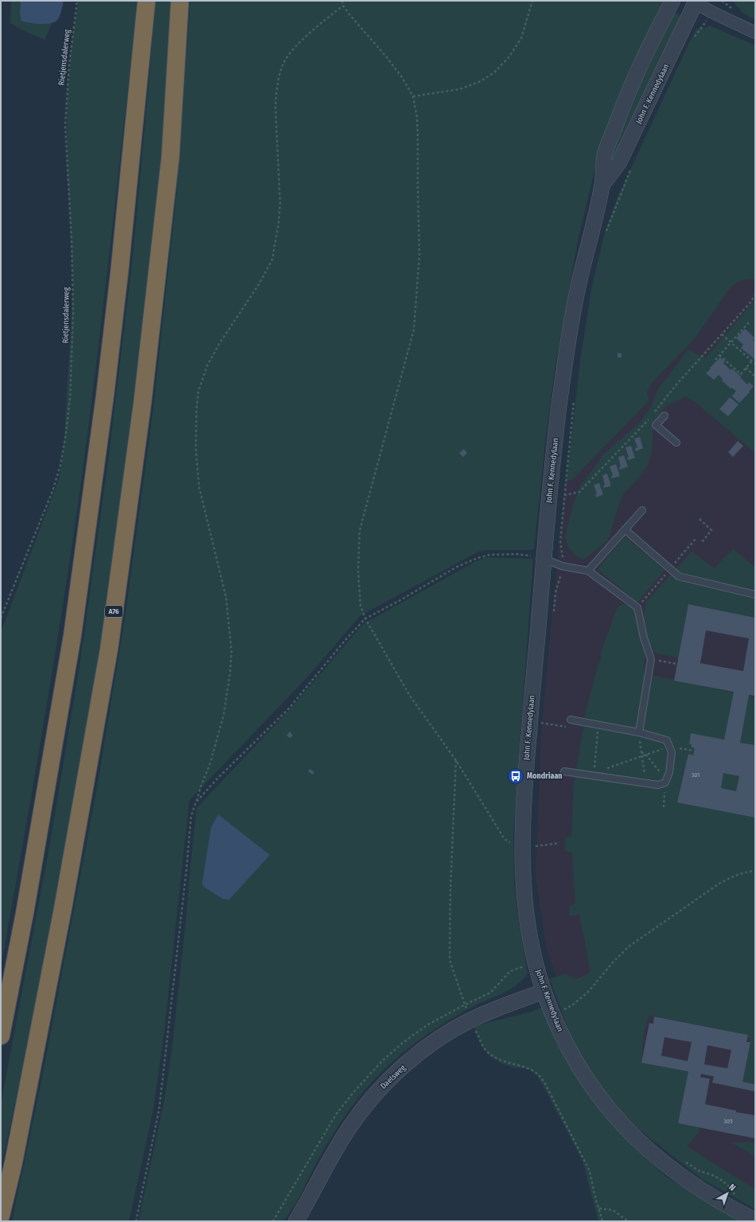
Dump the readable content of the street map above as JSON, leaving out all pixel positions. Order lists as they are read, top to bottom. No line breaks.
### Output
{"streets":{"highway":["A76"],"street":["John F. Kennedylaan","Daelsweg"],"path":["Rietjensdalerweg"]},"crossings":[["John F. Kennedylaan","Daelsweg"]],"places":{"bus stop":["Mondriaan"]},"house_numbers":["301","305"],"north":"top right"}
